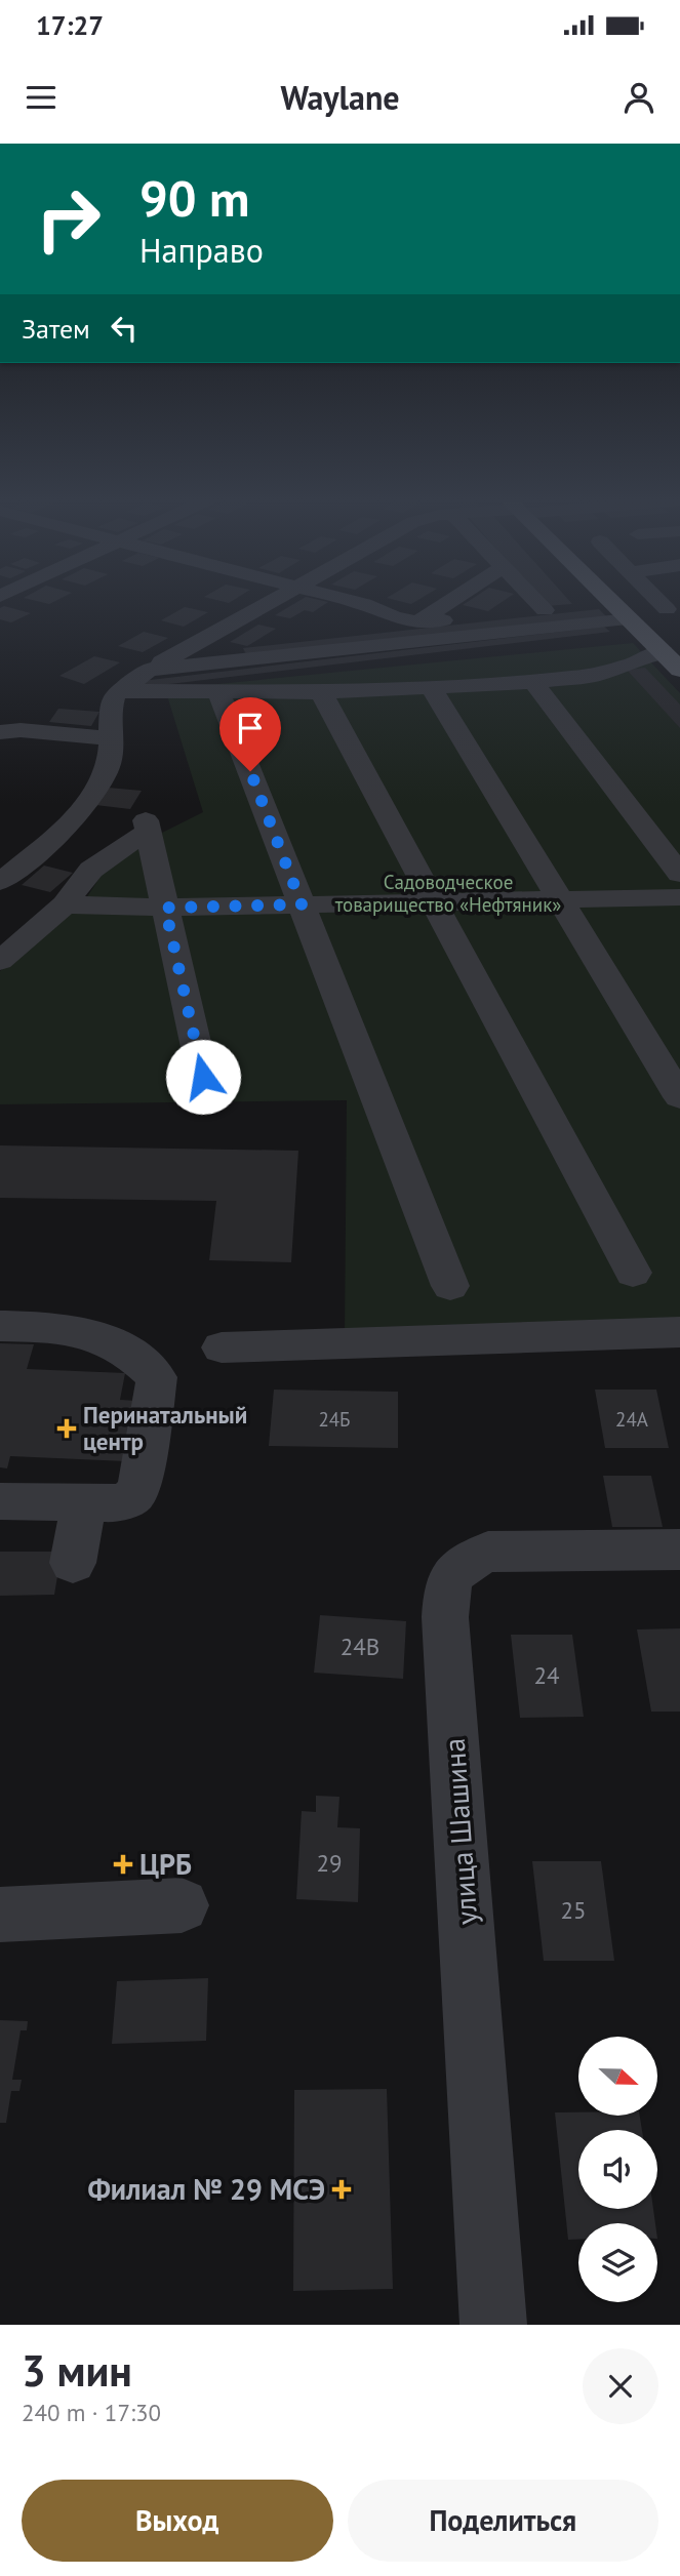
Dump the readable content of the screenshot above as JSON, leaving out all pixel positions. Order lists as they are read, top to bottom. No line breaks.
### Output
{"streets":{"street":["улица Шашина"]},"parks":["Садоводческое товарищество «Нефтяник»"],"places":{"health":["Перинатальный центр","ЦРБ","Филиал № 29 МСЭ"]},"house_numbers":["24Б","24А","24В","24","29","25"],"north":"right","page":{"status":"17:27","header":"Waylane","turn":["90 m","Направо"],"then":"Затем","heading":["3 мин","240 m · 17:30"],"buttons":["Выход","Поделиться"]}}
